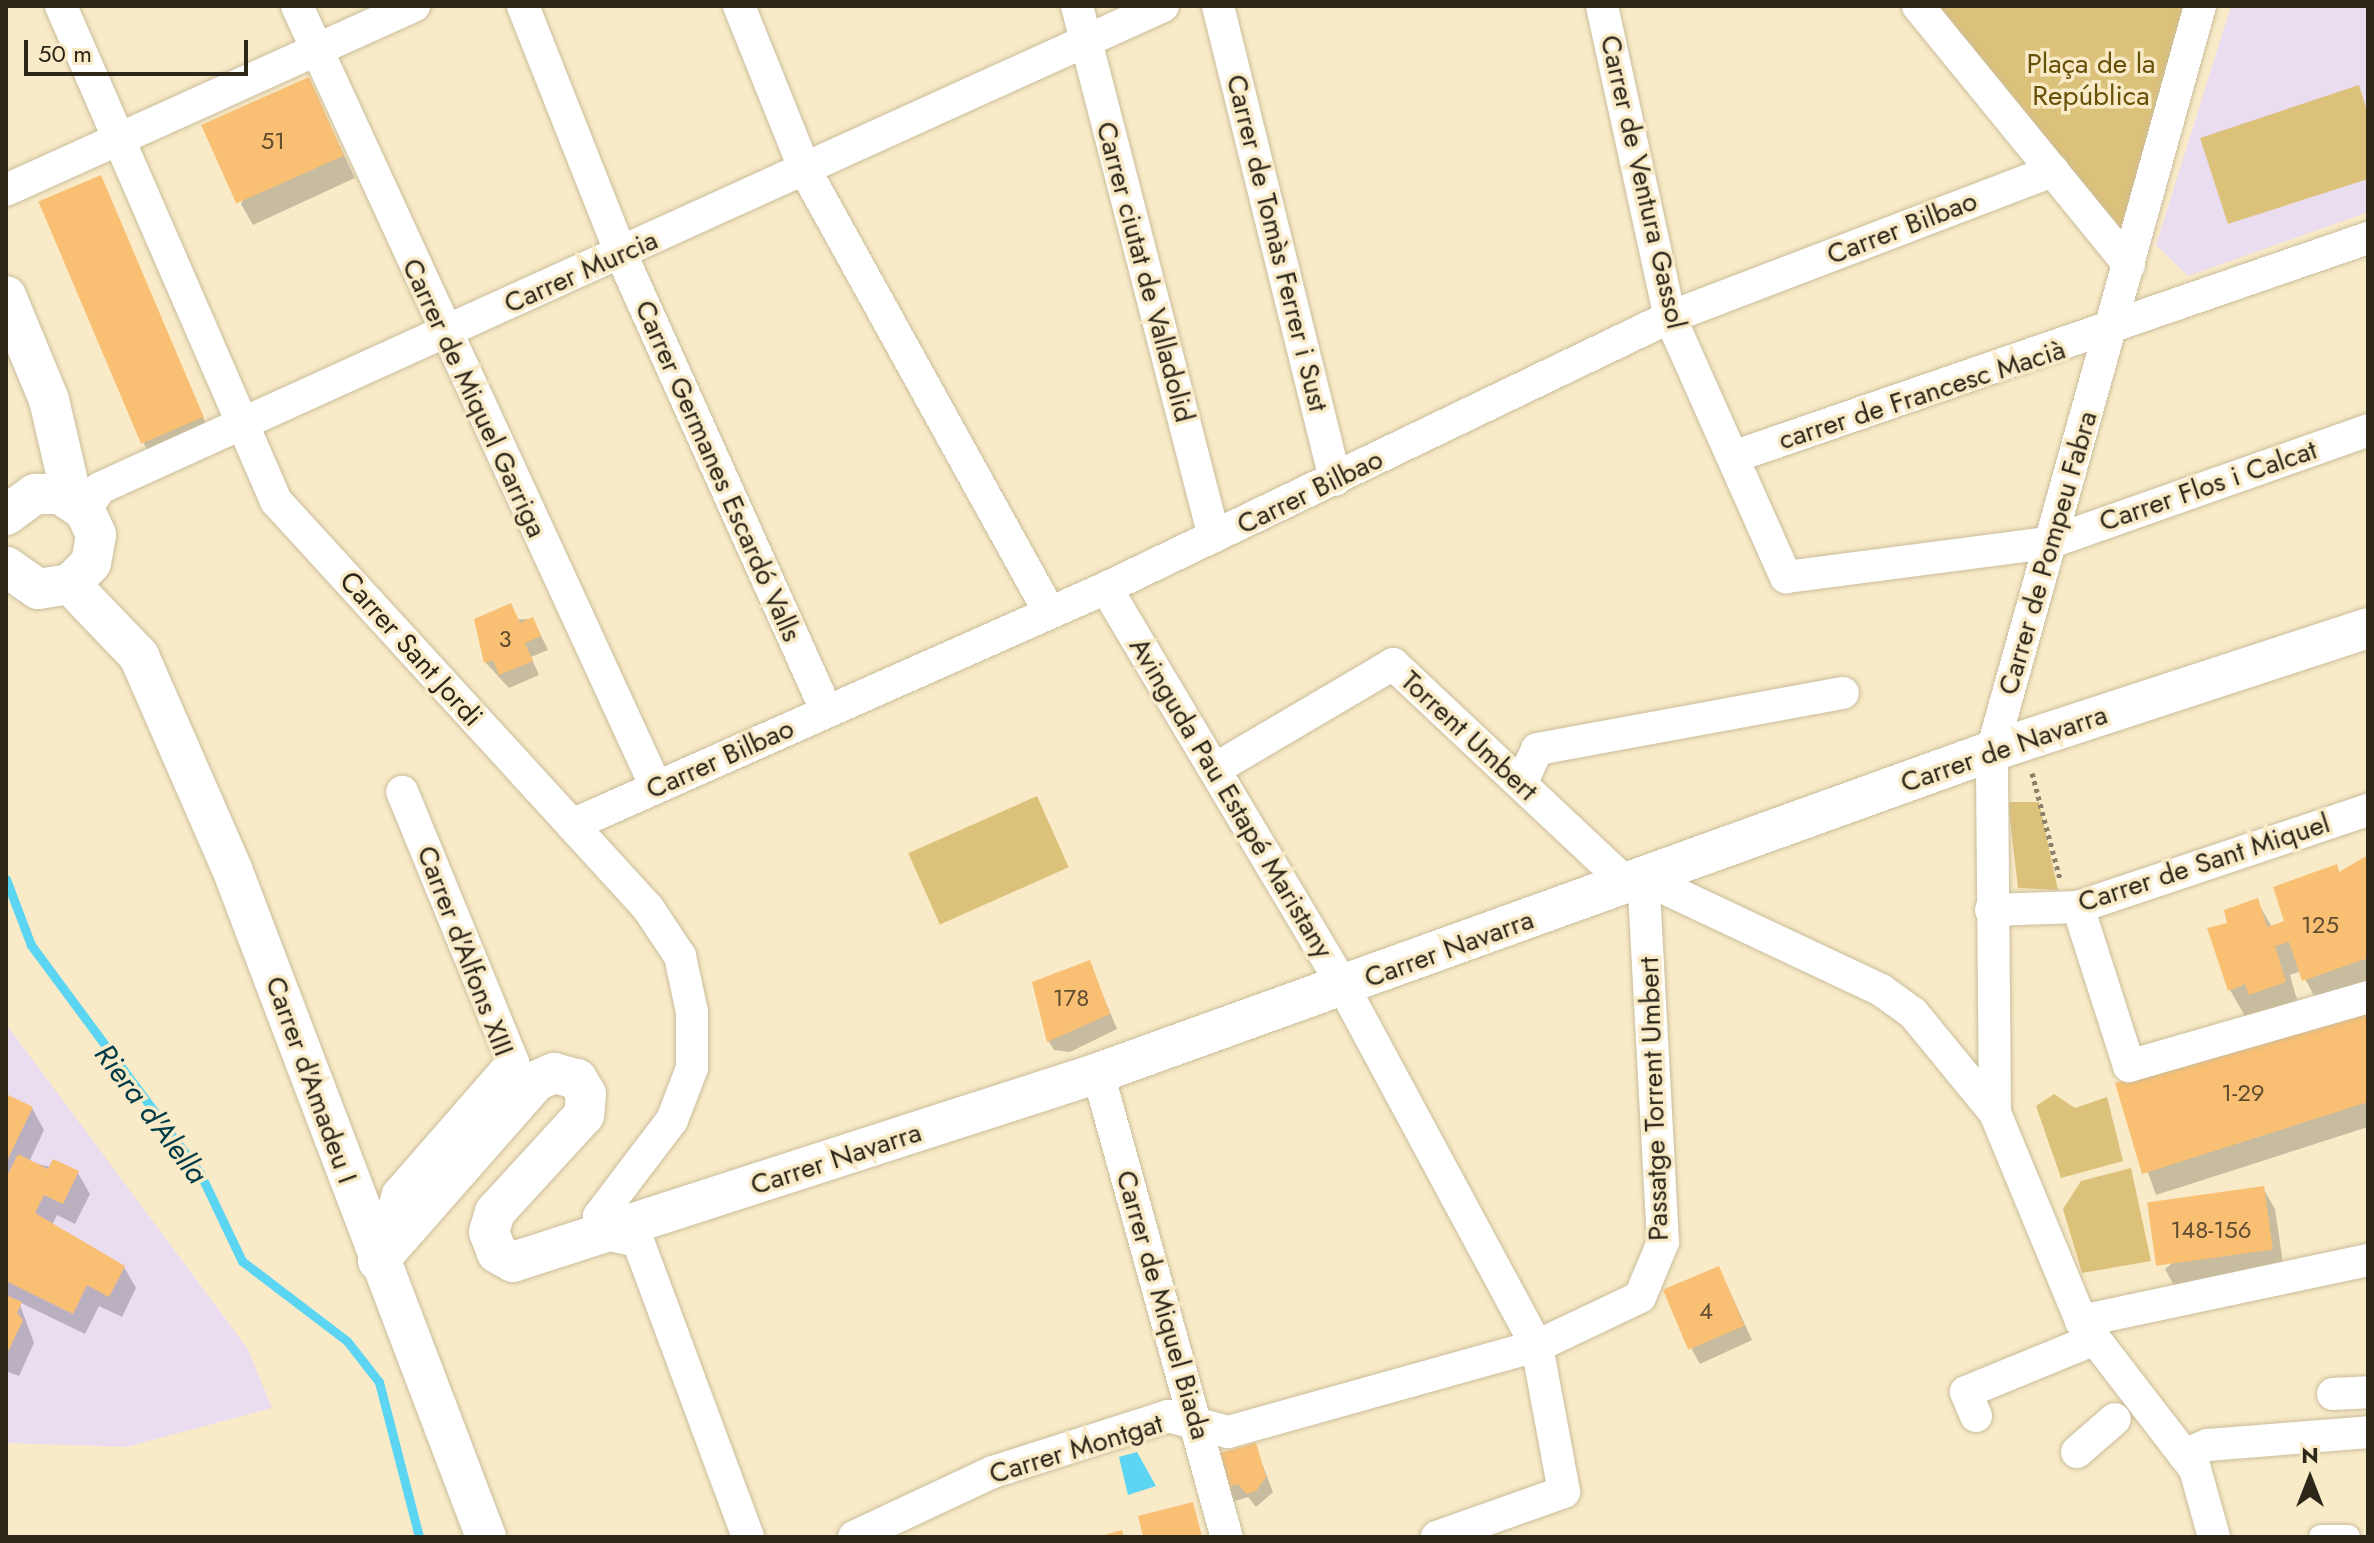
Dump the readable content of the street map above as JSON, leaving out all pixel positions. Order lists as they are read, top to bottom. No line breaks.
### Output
{"streets":{"street":["Carrer de Ventura Gassol","Carrer Bilbao","Carrer de Tomàs Ferrer i Sust","Carrer Murcia","Carrer ciutat de Valladolid","carrer de Francesc Macià","Carrer de Miquel Garriga","Carrer Germanes Escardó Valls","Carrer Flos i Calcat","Carrer de Pompeu Fabra","Carrer Sant Jordi","Torrent Umbert","Carrer de Navarra","Avinguda Pau Estapé Maristany","Carrer de Sant Miquel","Carrer Navarra","Carrer d'Alfons XIII","Carrer d'Amadeu I","Passatge Torrent Umbert","Carrer de Miquel Biada","Carrer Montgat"]},"crossings":[["Carrer de Ventura Gassol","Carrer Bilbao"],["Carrer de Ventura Gassol","carrer de Francesc Macià"],["Carrer de Ventura Gassol","Carrer Flos i Calcat"],["Carrer Bilbao","Carrer de Tomàs Ferrer i Sust"],["Carrer Bilbao","Carrer ciutat de Valladolid"],["Carrer Bilbao","Carrer de Miquel Garriga"],["Carrer Bilbao","Carrer Germanes Escardó Valls"],["Carrer Bilbao","Carrer Sant Jordi"],["Carrer Bilbao","Avinguda Pau Estapé Maristany"],["Carrer Murcia","Carrer ciutat de Valladolid"],["Carrer Murcia","Carrer de Miquel Garriga"],["Carrer Murcia","Carrer Germanes Escardó Valls"],["Carrer Murcia","Carrer Sant Jordi"],["carrer de Francesc Macià","Carrer de Pompeu Fabra"],["Carrer Flos i Calcat","Carrer de Pompeu Fabra"],["Carrer de Pompeu Fabra","Torrent Umbert"],["Carrer de Pompeu Fabra","Carrer de Navarra"],["Carrer de Pompeu Fabra","Carrer de Sant Miquel"],["Carrer Sant Jordi","Carrer Navarra"],["Torrent Umbert","Carrer de Navarra"],["Torrent Umbert","Avinguda Pau Estapé Maristany"],["Torrent Umbert","Carrer Navarra"],["Torrent Umbert","Passatge Torrent Umbert"],["Carrer de Navarra","Carrer Navarra"],["Carrer de Navarra","Passatge Torrent Umbert"],["Avinguda Pau Estapé Maristany","Carrer Navarra"],["Avinguda Pau Estapé Maristany","Passatge Torrent Umbert"],["Avinguda Pau Estapé Maristany","Carrer Montgat"],["Carrer Navarra","Carrer d'Alfons XIII"],["Carrer Navarra","Carrer d'Amadeu I"],["Carrer Navarra","Passatge Torrent Umbert"],["Carrer Navarra","Carrer de Miquel Biada"],["Carrer d'Alfons XIII","Carrer d'Amadeu I"],["Passatge Torrent Umbert","Carrer Montgat"],["Carrer de Miquel Biada","Carrer Montgat"]],"water":["Riera d'Alella"],"parks":["Plaça de la República"],"house_numbers":["51","3","125","178","1-29","148-156","4"],"scale_bar":"50 m","north":"top"}
